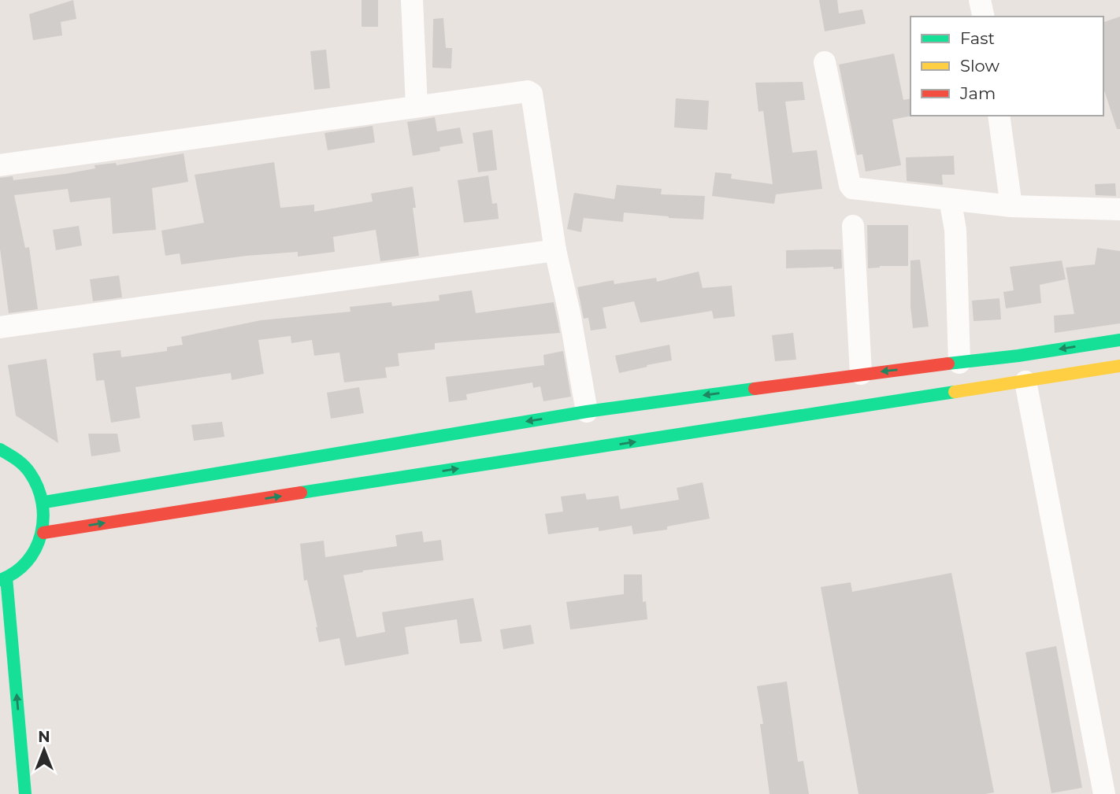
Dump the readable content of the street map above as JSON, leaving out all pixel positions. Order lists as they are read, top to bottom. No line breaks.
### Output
{"legend":["Fast","Slow","Jam"],"north":"top"}
